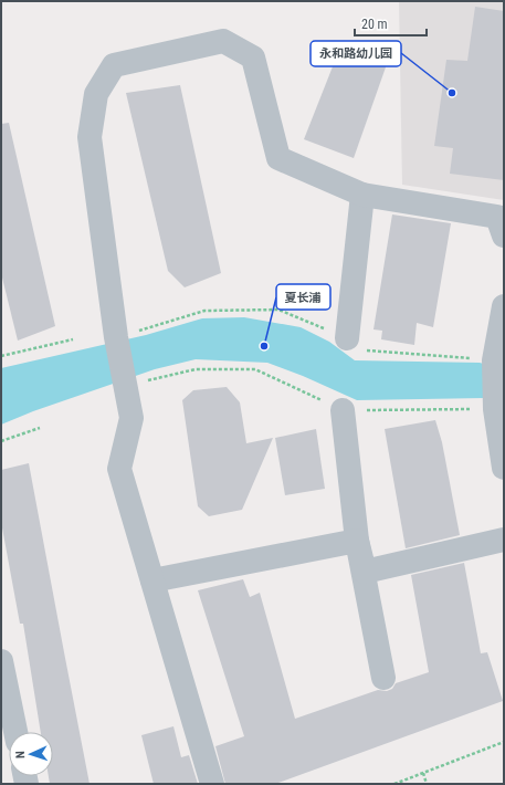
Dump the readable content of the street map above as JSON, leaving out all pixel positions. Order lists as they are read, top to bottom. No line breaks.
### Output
{"places":["永和路幼儿园","夏长浦"],"scale_bar":"20 m","north":"left"}
